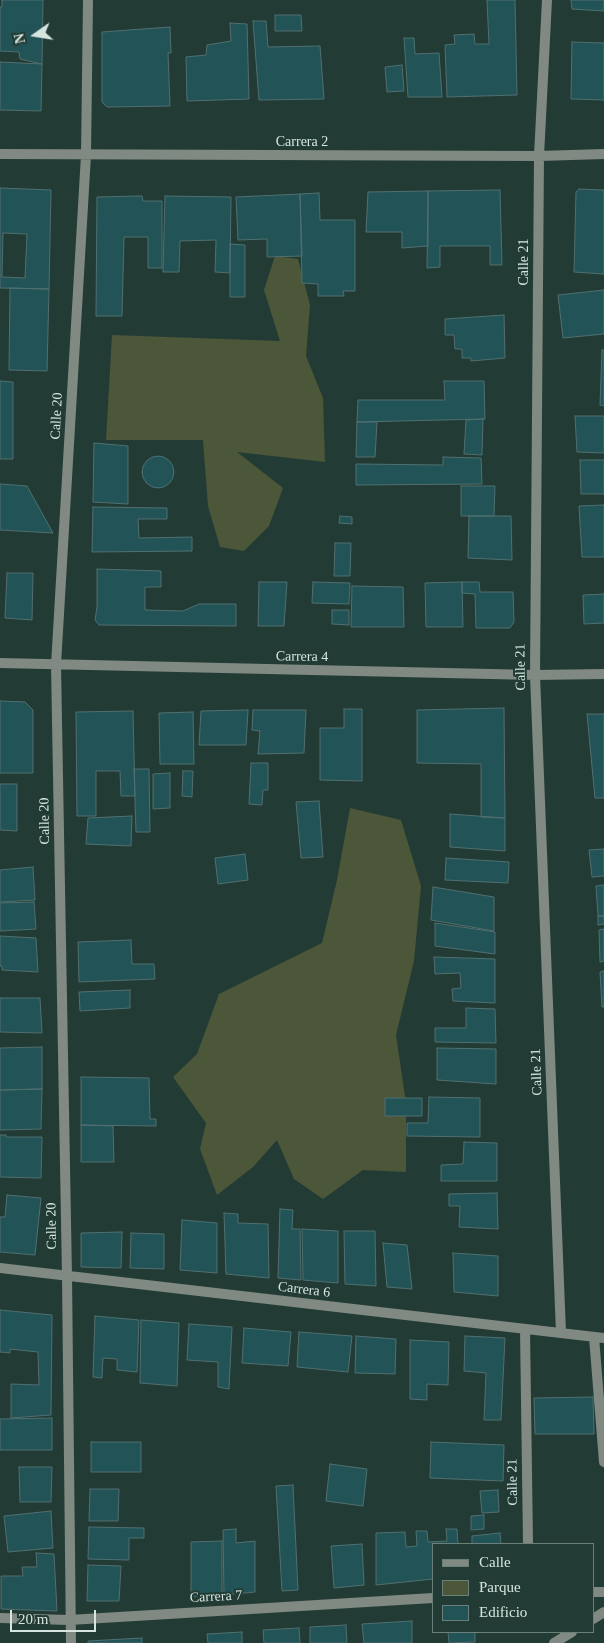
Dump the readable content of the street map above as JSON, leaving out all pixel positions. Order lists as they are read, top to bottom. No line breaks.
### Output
{"streets":{"street":["Carrera 2","Calle 21","Calle 20","Carrera 4","Carrera 6","Carrera 7"]},"crossings":[["Carrera 2","Calle 21"],["Carrera 2","Calle 20"],["Calle 21","Carrera 4"],["Calle 21","Carrera 6"],["Calle 20","Carrera 4"],["Calle 20","Carrera 6"],["Calle 20","Carrera 7"]],"legend":["Calle","Parque","Edificio"],"scale_bar":"20 m","north":"left"}
